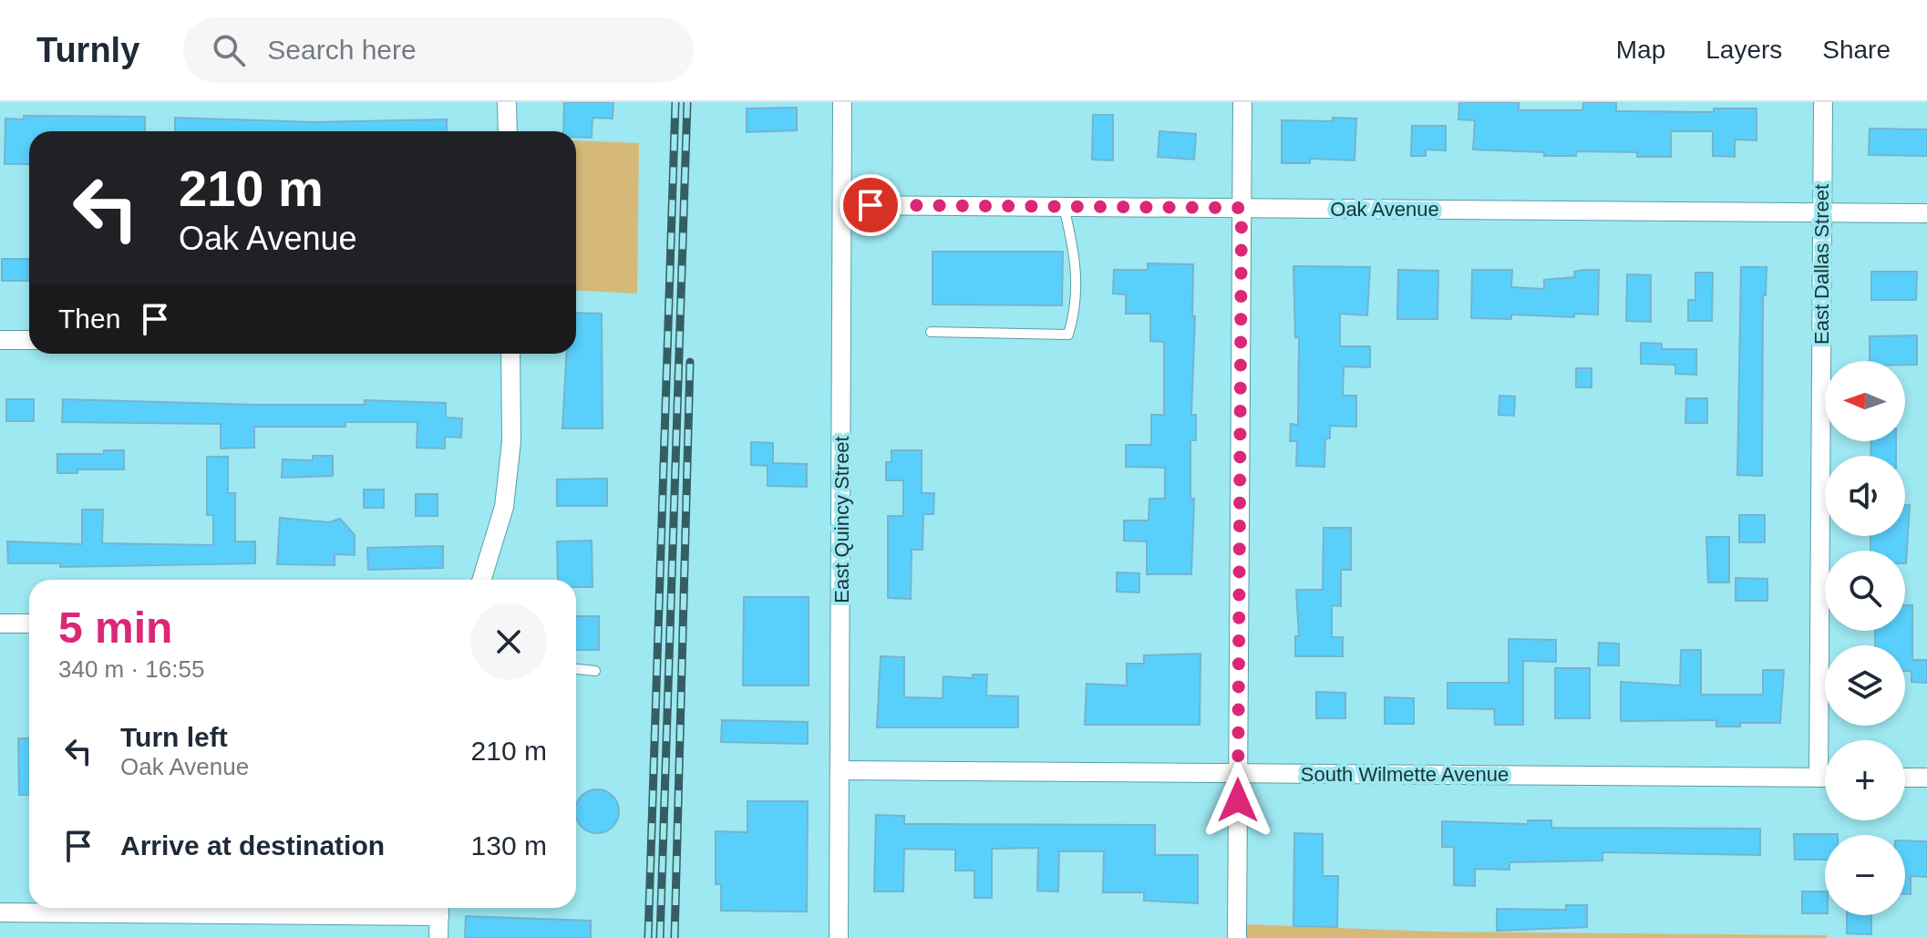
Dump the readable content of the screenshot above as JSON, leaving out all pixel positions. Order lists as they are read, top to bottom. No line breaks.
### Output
{"streets":{"street":["Oak Avenue","East Dallas Street","East Quincy Street","South Wilmette Avenue"]},"crossings":[["Oak Avenue","East Dallas Street"],["Oak Avenue","East Quincy Street"],["East Dallas Street","South Wilmette Avenue"],["East Quincy Street","South Wilmette Avenue"]],"north":"left","page":{"header":"Turnly","search":"Search here","nav":["Map","Layers","Share"],"turn":["210 m","Oak Avenue"],"then":"Then","map_buttons":["+","−"],"heading":["5 min","340 m · 16:55"],"list":[{"name":"Turn left","note":"Oak Avenue","value":"210 m"},{"name":"Arrive at destination","value":"130 m"}]}}
